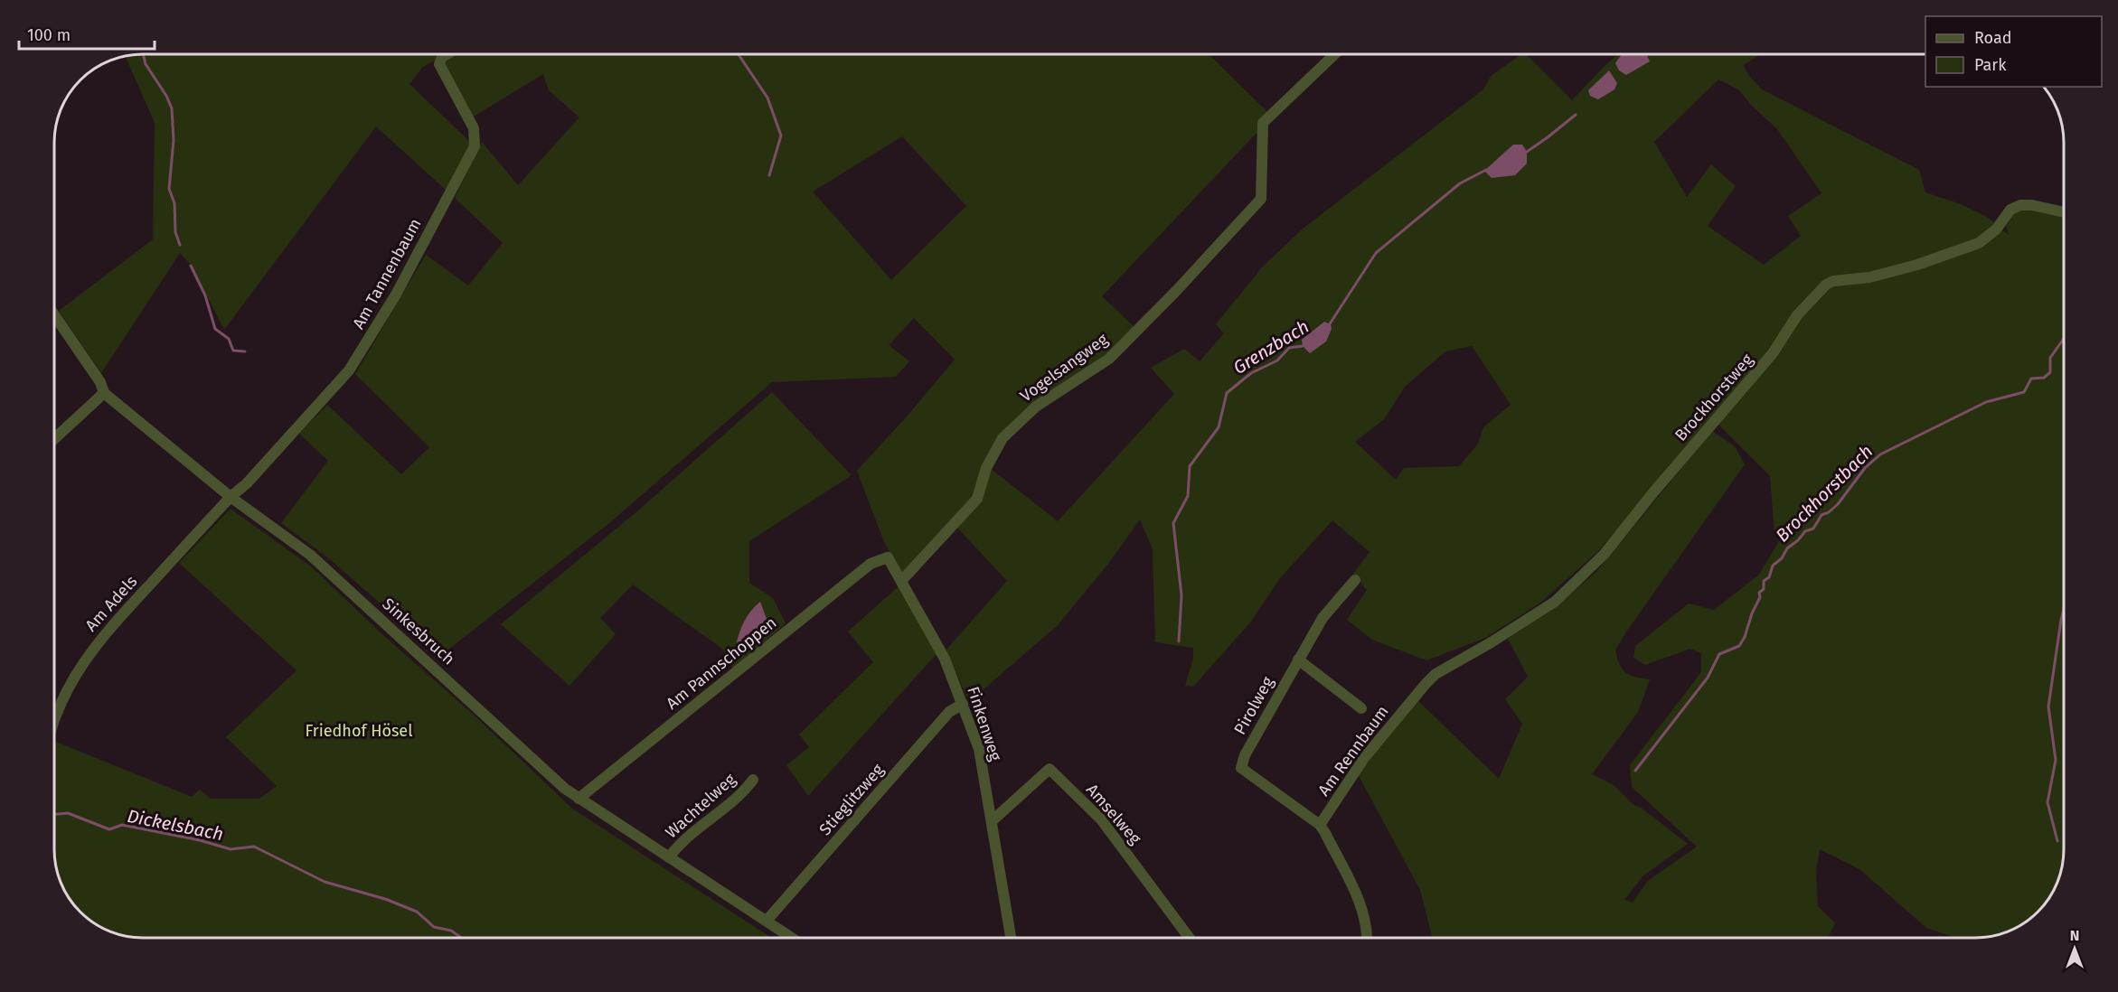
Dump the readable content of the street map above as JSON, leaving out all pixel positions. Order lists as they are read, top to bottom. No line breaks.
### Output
{"streets":{"street":["Am Tannenbaum","Vogelsangweg","Brockhorstweg","Am Adels","Sinkesbruch","Am Pannschoppen","Pirolweg","Finkenweg","Am Rennbaum","Stieglitzweg","Wachtelweg","Amselweg"]},"crossings":[["Am Tannenbaum","Am Adels"],["Am Tannenbaum","Sinkesbruch"],["Vogelsangweg","Finkenweg"],["Brockhorstweg","Am Rennbaum"],["Am Adels","Sinkesbruch"],["Sinkesbruch","Am Pannschoppen"],["Sinkesbruch","Stieglitzweg"],["Sinkesbruch","Wachtelweg"],["Am Pannschoppen","Finkenweg"],["Pirolweg","Am Rennbaum"],["Finkenweg","Stieglitzweg"],["Finkenweg","Amselweg"]],"water":["Grenzbach","Brockhorstbach","Dickelsbach"],"parks":["Friedhof Hösel"],"legend":["Road","Park"],"scale_bar":"100 m","north":"top"}
